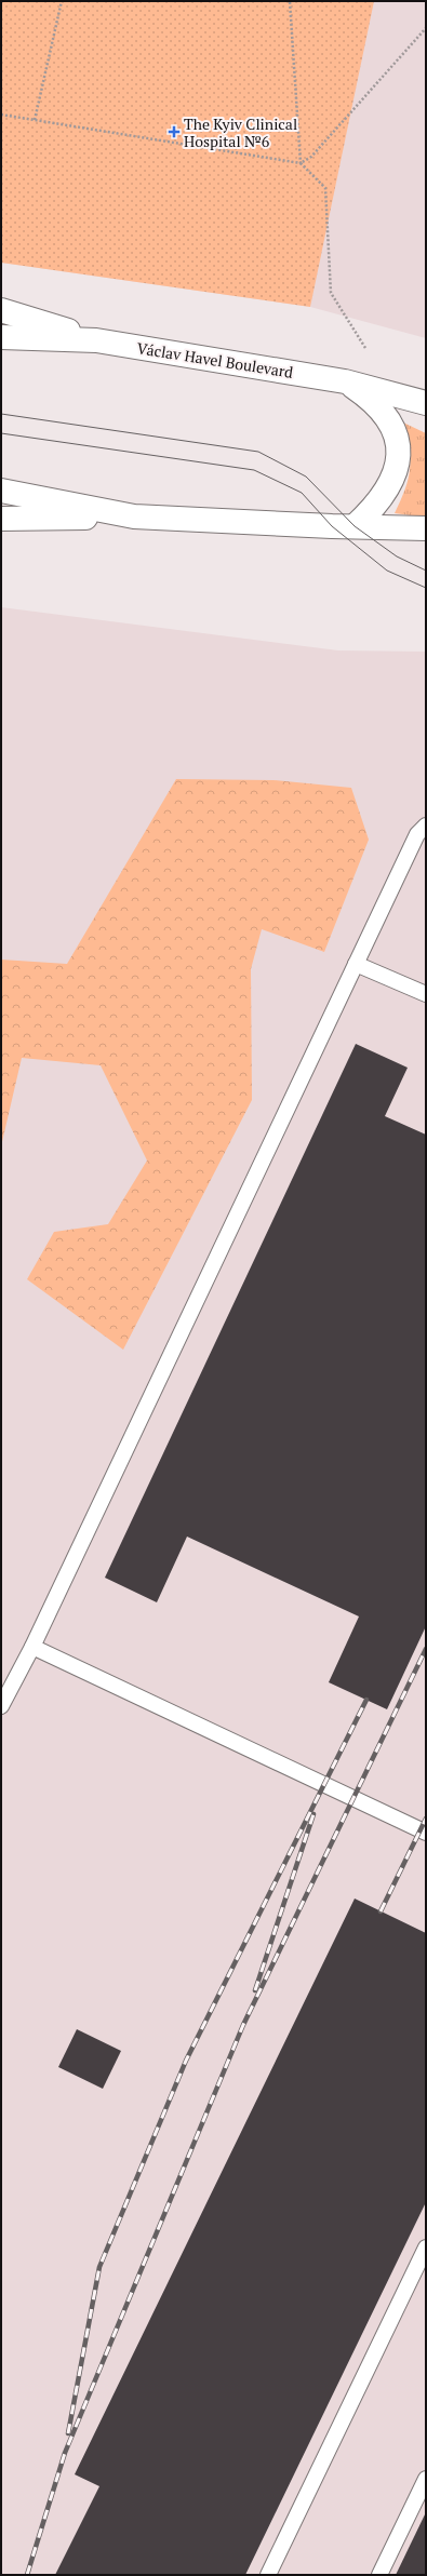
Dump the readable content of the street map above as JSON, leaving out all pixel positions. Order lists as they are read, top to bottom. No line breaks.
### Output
{"streets":{"main road":["Václav Havel Boulevard"]},"places":{"health":["The Kyiv Clinical Hospital №6"]}}
